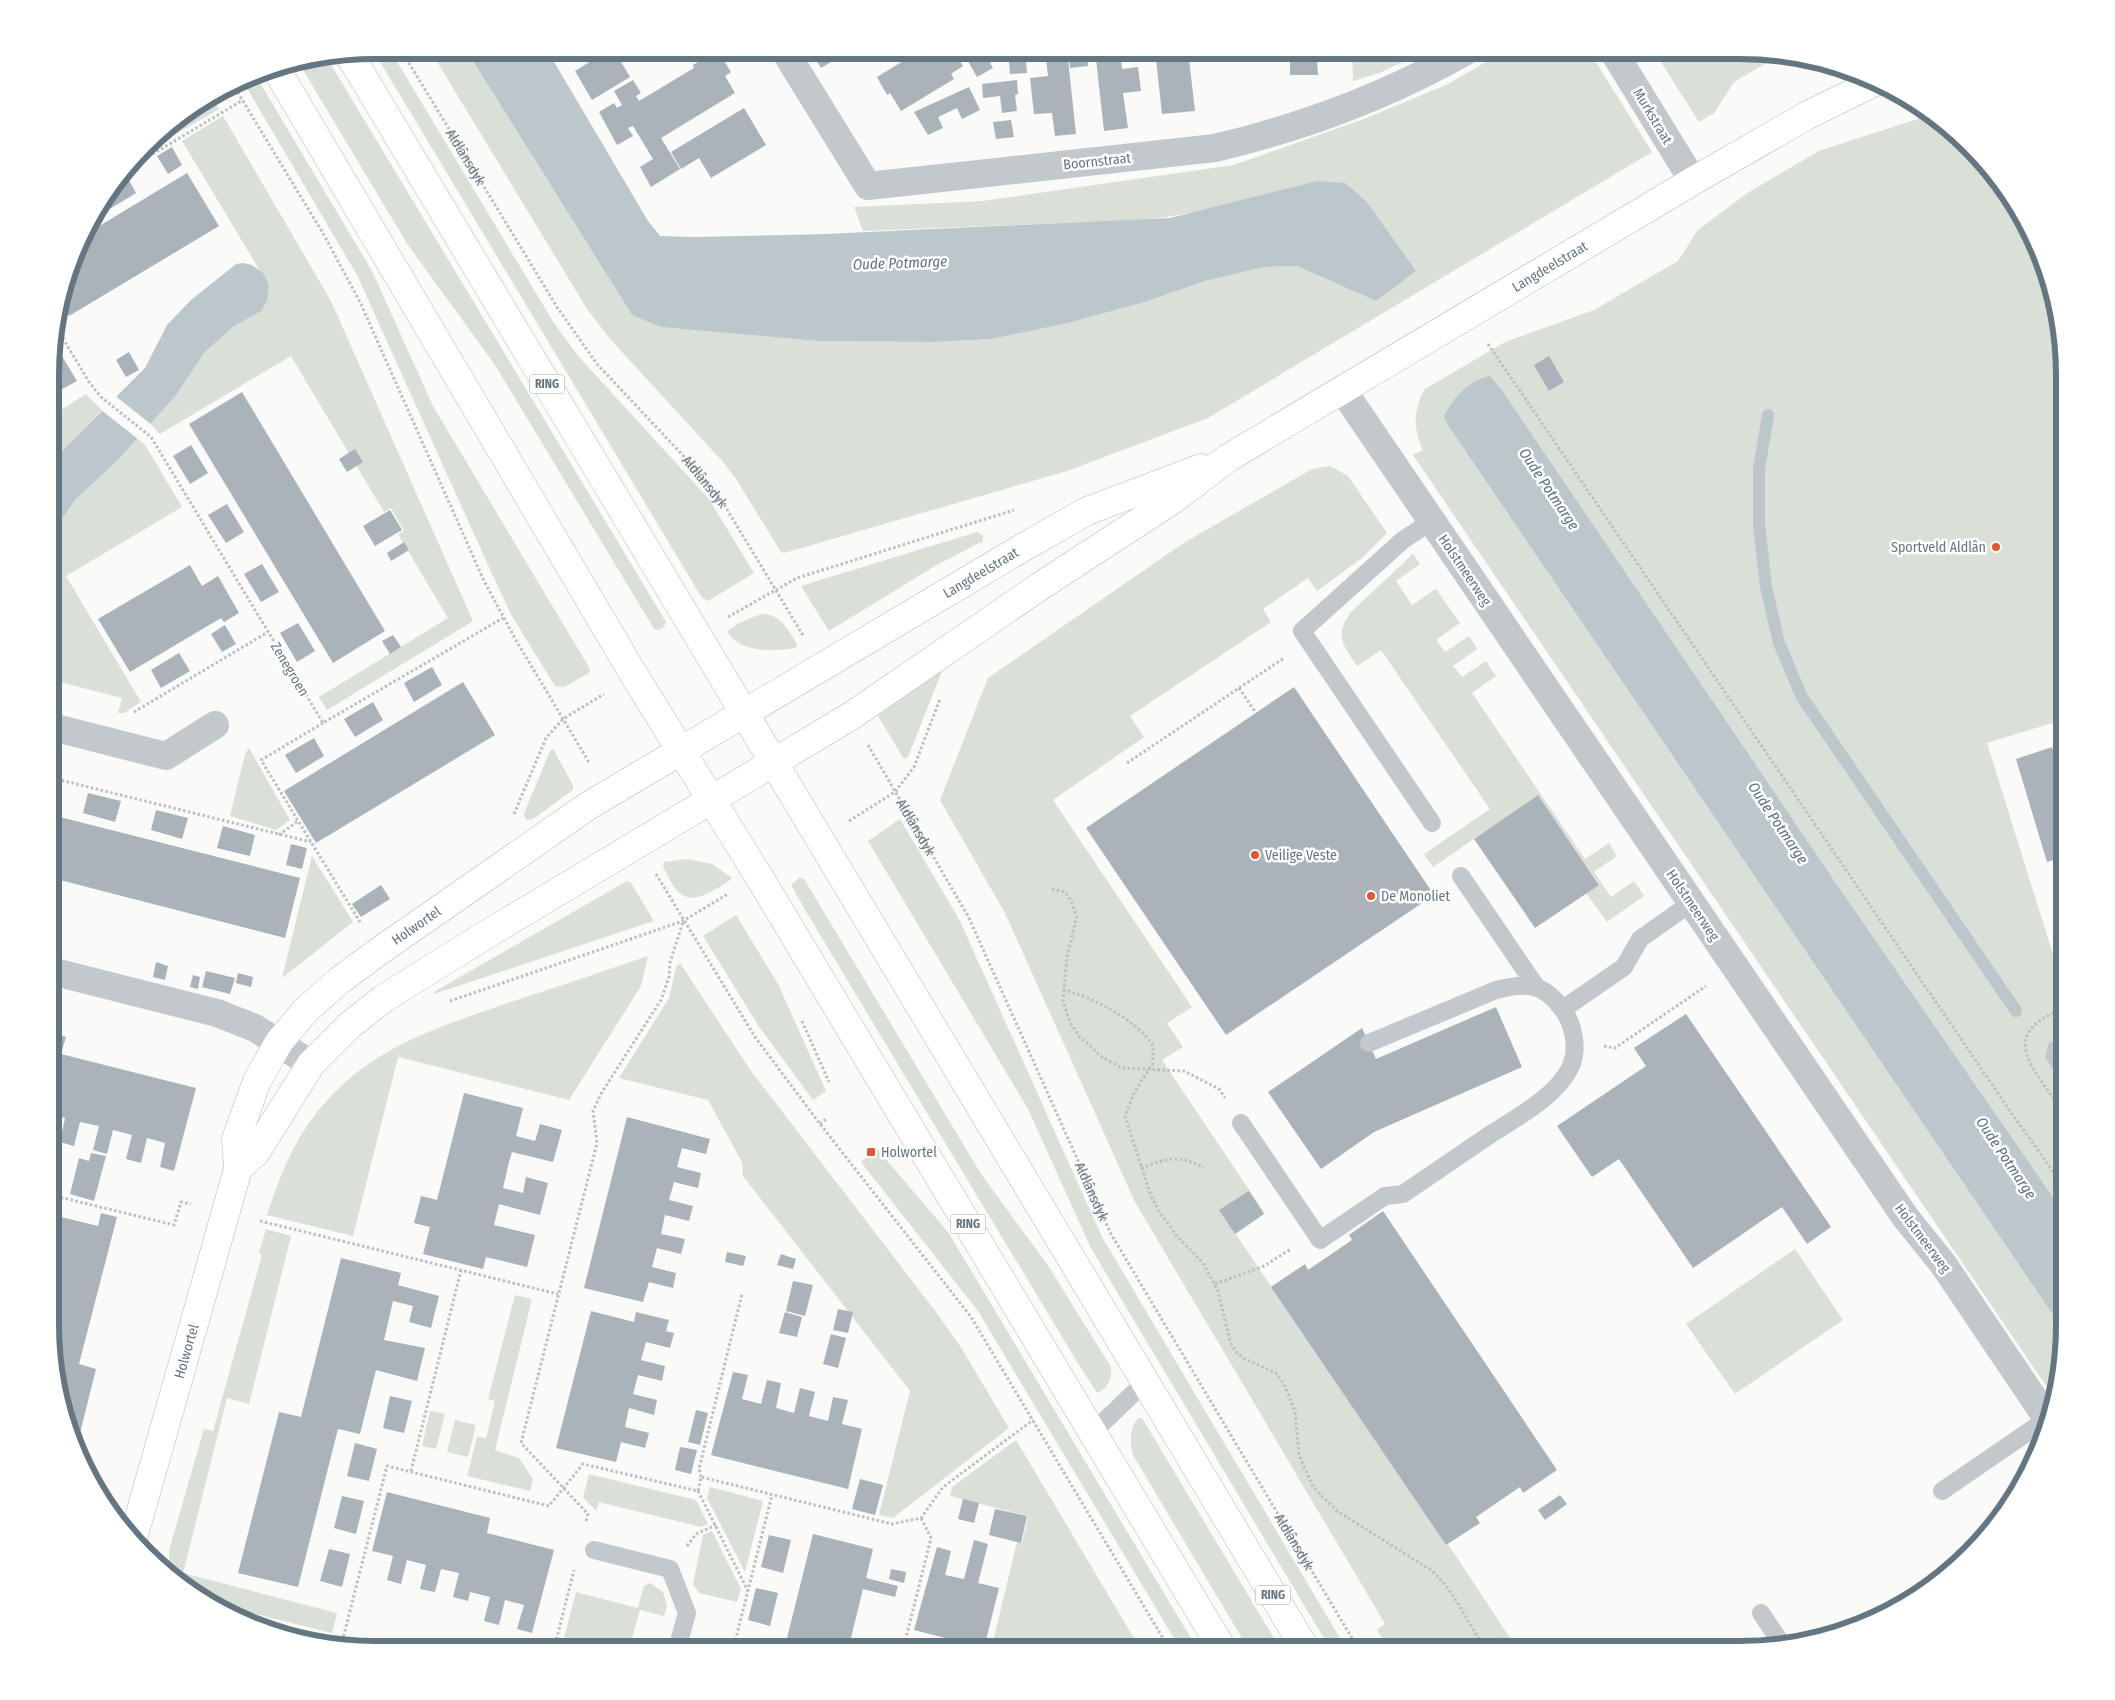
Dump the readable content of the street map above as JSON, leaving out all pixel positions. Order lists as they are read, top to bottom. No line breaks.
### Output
{"streets":{"main road":["Langdeelstraat","RING","Holwortel"],"street":["Murkstraat","Boornstraat","Holstmeerweg"],"path":["Aldlânsdyk","Zenegroen"]},"crossings":[["Murkstraat","Langdeelstraat"],["Aldlânsdyk","Langdeelstraat"],["Langdeelstraat","RING"],["Langdeelstraat","Holstmeerweg"],["Langdeelstraat","Holwortel"],["RING","Holwortel"]],"water":["Oude Potmarge"],"places":{"other":["Sportveld Aldlân","Veilige Veste","De Monoliet"],"transit":["Holwortel"]}}
